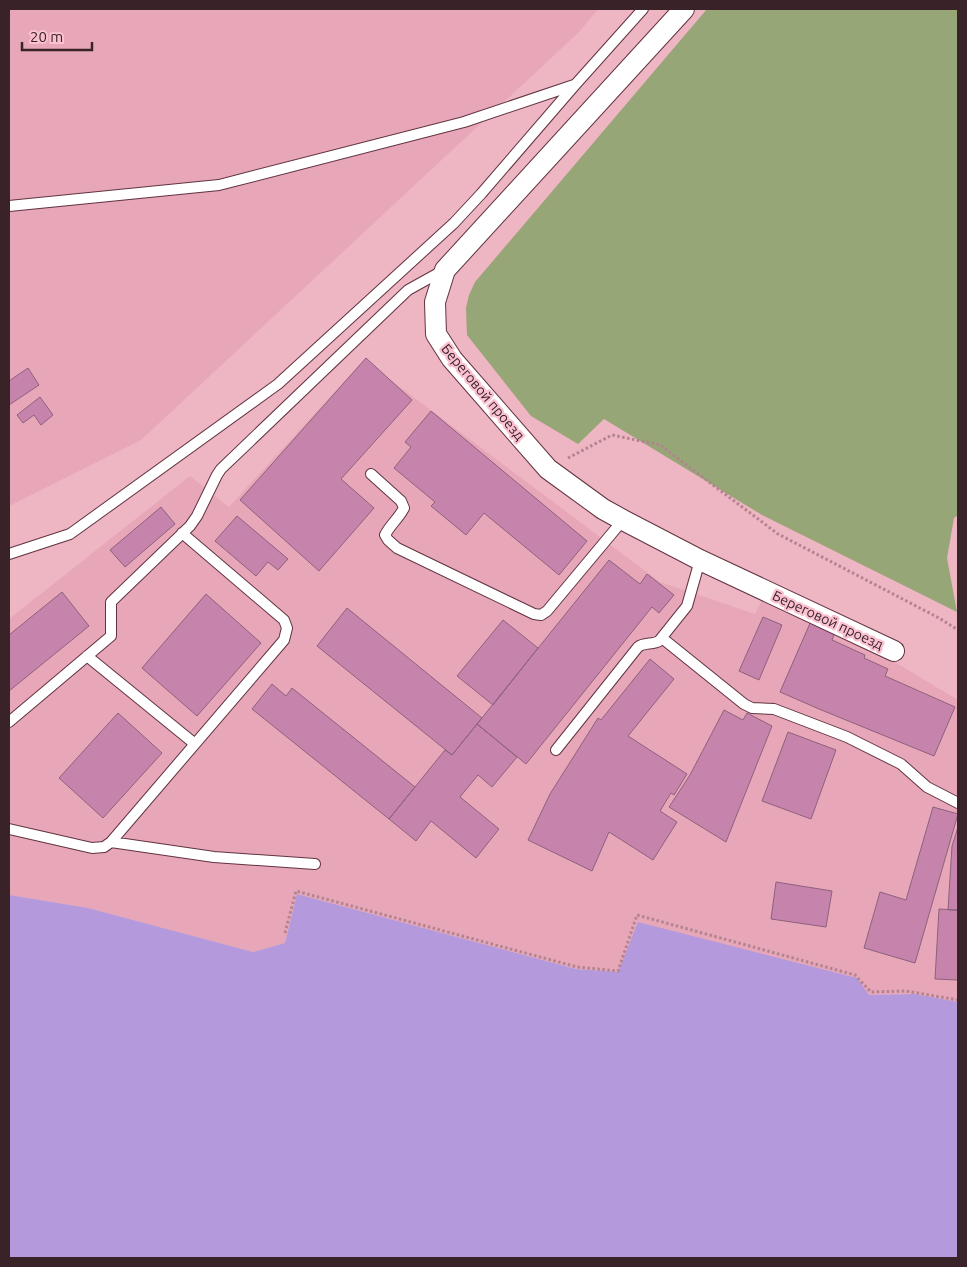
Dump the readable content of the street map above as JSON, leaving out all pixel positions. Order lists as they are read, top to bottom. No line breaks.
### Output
{"streets":{"street":["Береговой проезд"]},"scale_bar":"20 m"}
